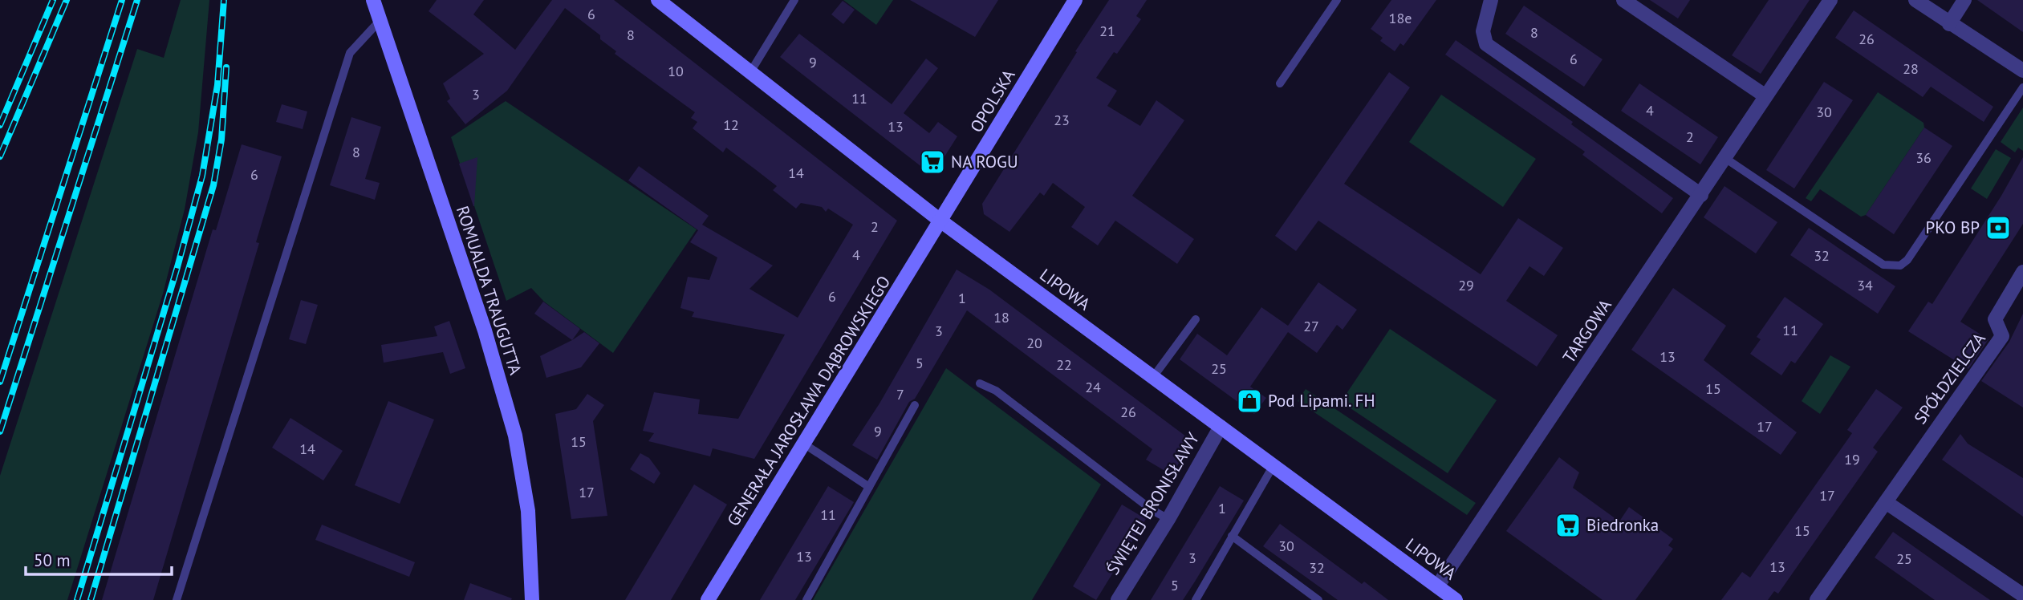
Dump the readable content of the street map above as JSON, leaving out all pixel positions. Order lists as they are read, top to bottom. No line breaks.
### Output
{"streets":{"street":["OPOLSKA","LIPOWA","ROMUALDA TRAUGUTTA","TARGOWA","SPÓŁDZIELCZA","GENERAŁA JAROSŁAWA DĄBROWSKIEGO","ŚWIĘTEJ BRONISŁAWY"]},"crossings":[["OPOLSKA","LIPOWA"],["OPOLSKA","GENERAŁA JAROSŁAWA DĄBROWSKIEGO"],["LIPOWA","TARGOWA"],["LIPOWA","GENERAŁA JAROSŁAWA DĄBROWSKIEGO"],["LIPOWA","ŚWIĘTEJ BRONISŁAWY"]],"places":{"supermarket":["NA ROGU","Biedronka"],"bank":["PKO BP"],"shop":["Pod Lipami. FH"]},"house_numbers":["6","18e","21","8","8","26","6","9","28","10","3","11","4","30","23","12","13","2","8","36","14","6","2","4","32","29","34","6","1","18","27","11","3","20","13","5","22","25","24","15","7","26","17","9","15","14","19","17","17","1","11","15","30","13","3","25","13","32","5"],"scale_bar":"50 m"}
